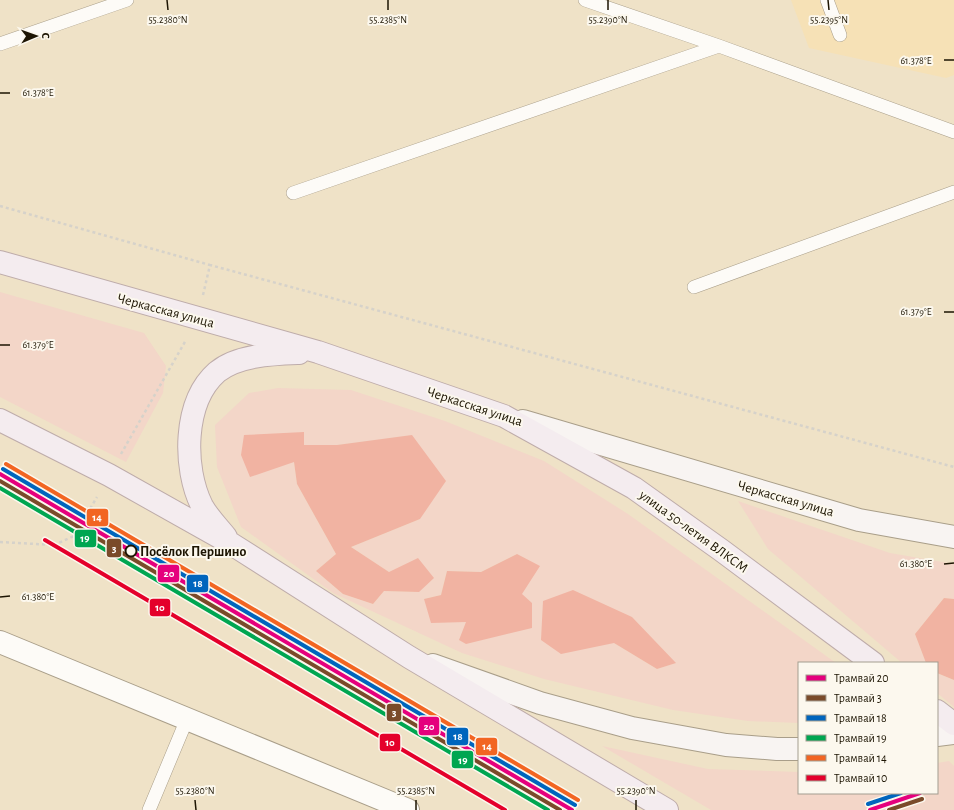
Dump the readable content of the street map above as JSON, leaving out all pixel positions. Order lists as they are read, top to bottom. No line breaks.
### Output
{"streets":{"main road":["Черкасская улица","улица 50-летия ВЛКСМ"]},"crossings":[["Черкасская улица","улица 50-летия ВЛКСМ"]],"places":["Посёлок Першино"],"lines":["tram line 14","tram line 18","tram line 20","tram line 3","tram line 19","tram line 10"],"legend":["Трамвай 20","Трамвай 3","Трамвай 18","Трамвай 19","Трамвай 14","Трамвай 10"],"north":"right","coordinates":["55.2380°N","55.2385°N","55.2390°N","55.2395°N","61.378°E","61.379°E","61.380°E"]}
